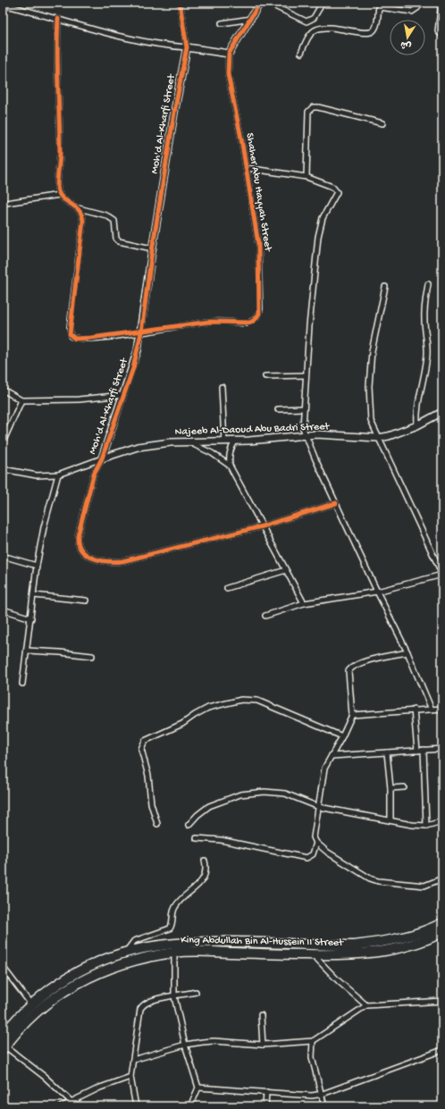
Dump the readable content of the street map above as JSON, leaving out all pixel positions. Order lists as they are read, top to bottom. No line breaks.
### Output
{"streets":{"highway":["King Abdullah Bin Al-Hussein II Street"],"street":["Moh'd Al-Kharfi Street","Shaher Abu Hayyah Street","Najeeb Al-Daoud Abu Badri Street"]},"crossings":[["Moh'd Al-Kharfi Street","Shaher Abu Hayyah Street"],["Moh'd Al-Kharfi Street","Najeeb Al-Daoud Abu Badri Street"]],"north":"bottom"}
